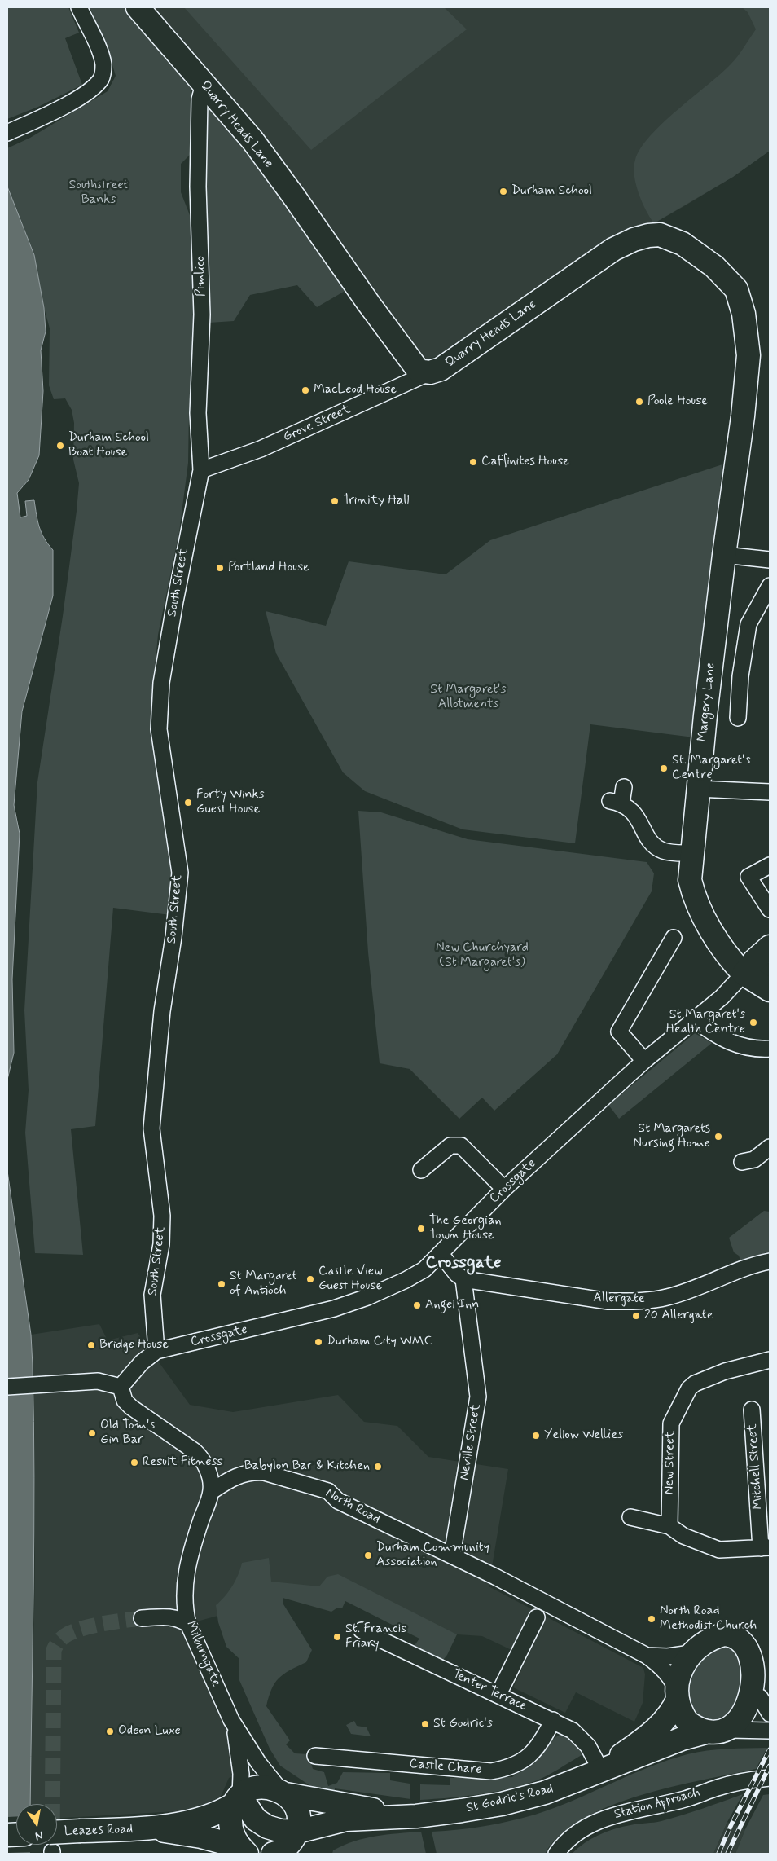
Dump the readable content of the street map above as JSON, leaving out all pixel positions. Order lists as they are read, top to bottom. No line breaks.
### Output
{"streets":{"main road":["Quarry Heads Lane","Margery Lane","St Godric's Road","Leazes Road"],"street":["Pimlico","Grove Street","South Street","Crossgate","Allergate","Neville Street","New Street","Mitchell Street","North Road","Milburngate","Tenter Terrace","Castle Chare","Station Approach"]},"crossings":[["Quarry Heads Lane","Pimlico"],["Quarry Heads Lane","Grove Street"],["Quarry Heads Lane","Margery Lane"],["Pimlico","Grove Street"],["Pimlico","South Street"],["Grove Street","South Street"],["South Street","Crossgate"],["Margery Lane","Crossgate"],["Allergate","Neville Street"],["Neville Street","North Road"],["North Road","Milburngate"],["North Road","St Godric's Road"],["Milburngate","St Godric's Road"],["Milburngate","Leazes Road"],["Tenter Terrace","Castle Chare"],["Tenter Terrace","St Godric's Road"],["St Godric's Road","Leazes Road"]],"districts":["Crossgate"],"parks":["Southstreet Banks","St Margaret's Allotments","New Churchyard (St Margaret's)"],"places":["Durham School","MacLeod House","Poole House","Durham School Boat House","Caffinites House","Trinity Hall","Portland House","St. Margaret's Centre","Forty Winks Guest House","St Margaret's Health Centre","St Margarets Nursing Home","The Georgian Town House","Castle View Guest House","St Margaret of Antioch","Angel Inn","20 Allergate","Durham City WMC","Bridge House","Old Tom's Gin Bar","Yellow Wellies","Result Fitness","Babylon Bar & Kitchen","Durham Community Association","North Road Methodist Church","St. Francis Friary","St Godric's","Odeon Luxe"],"north":"bottom"}
